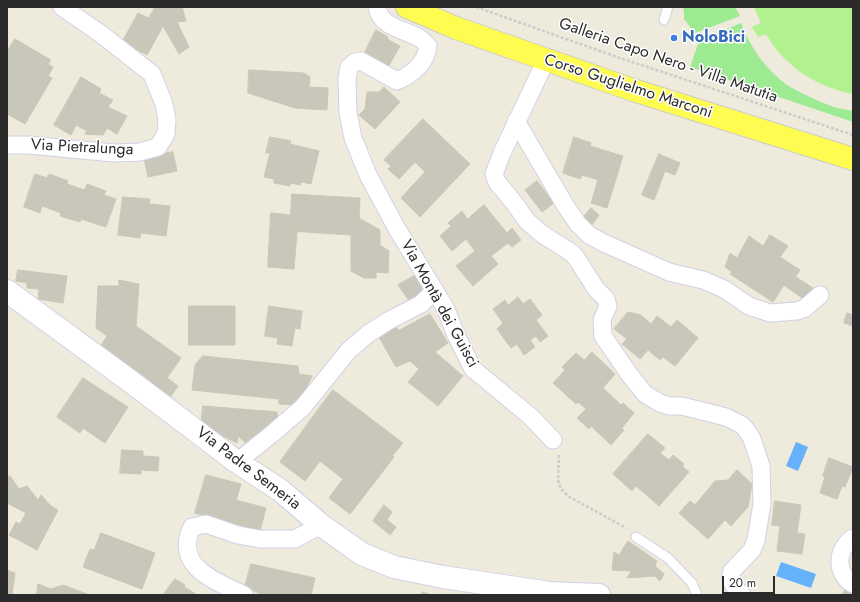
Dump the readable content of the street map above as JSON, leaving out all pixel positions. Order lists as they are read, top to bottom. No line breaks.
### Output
{"streets":{"main road":["Corso Guglielmo Marconi","Via Padre Semeria"],"street":["Via Pietralunga","Via Montà dei Guisci"],"path":["Galleria Capo Nero - Villa Matutia"]},"places":["NoloBici"],"scale_bar":"20 m"}
